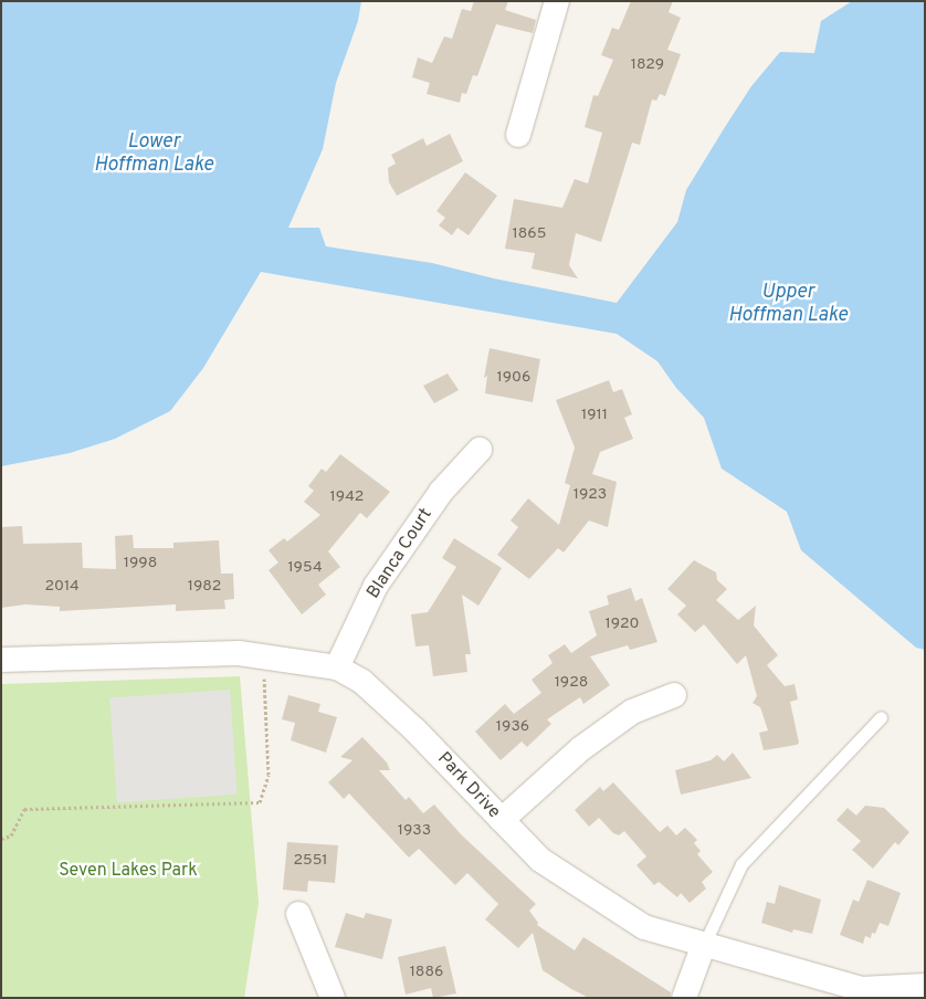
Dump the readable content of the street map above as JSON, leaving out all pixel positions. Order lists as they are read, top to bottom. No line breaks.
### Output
{"streets":{"street":["Blanca Court","Park Drive"]},"crossings":[["Blanca Court","Park Drive"]],"water":["Lower Hoffman Lake","Upper Hoffman Lake"],"parks":["Seven Lakes Park"],"house_numbers":["1829","1865","1906","1911","1923","1942","1998","1954","2014","1982","1920","1928","1936","1933","2551","1886"]}
